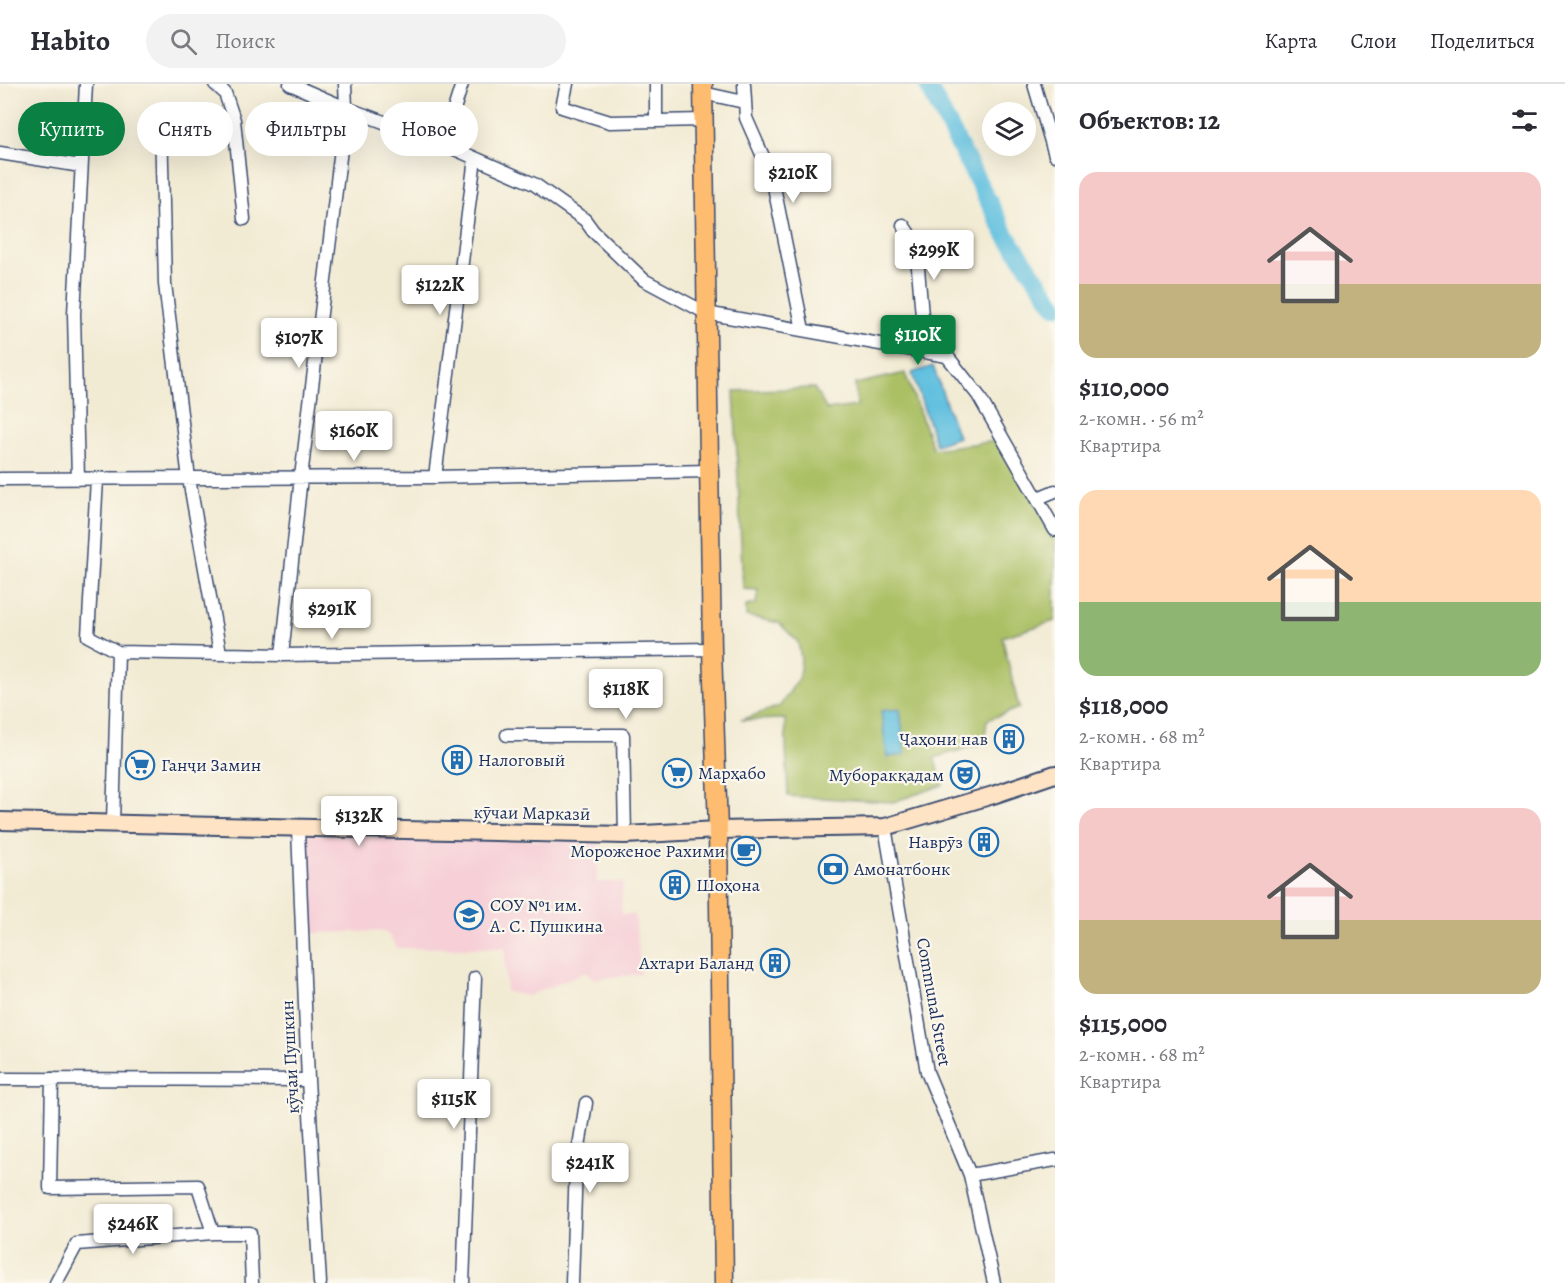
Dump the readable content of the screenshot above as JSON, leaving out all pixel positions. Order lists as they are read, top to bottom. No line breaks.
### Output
{"streets":{"main road":["кӯчаи Марказӣ"],"street":["Communal Street","кӯчаи Пушкин"]},"crossings":[["кӯчаи Марказӣ","Communal Street"],["кӯчаи Марказӣ","кӯчаи Пушкин"]],"places":{"building":["Ҷаҳони нав","Налоговый","Наврӯз","Шоҳона","Ахтари Баланд"],"supermarket":["Ганҷи Замин","Марҳабо"],"theatre":["Муборакқадам"],"cafe":["Мороженое Рахими"],"bank":["Амонатбонк"],"school or university":["СОУ №1 им. А. С. Пушкина"]},"page":{"header":"Habito","search":"Поиск","nav":["Карта","Слои","Поделиться"],"heading":"Объектов: 12","chip":["Купить","Снять","Фильтры","Новое"],"price":["$210K","$299K","$122K","$110K","$107K","$160K","$291K","$118K","$132K","$115K","$241K","$246K"],"list":[{"name":"$110,000","note":"2-комн. · 56 m² · Квартира"},{"name":"$118,000","note":"2-комн. · 68 m² · Квартира"},{"name":"$115,000","note":"2-комн. · 68 m² · Квартира"}]}}
